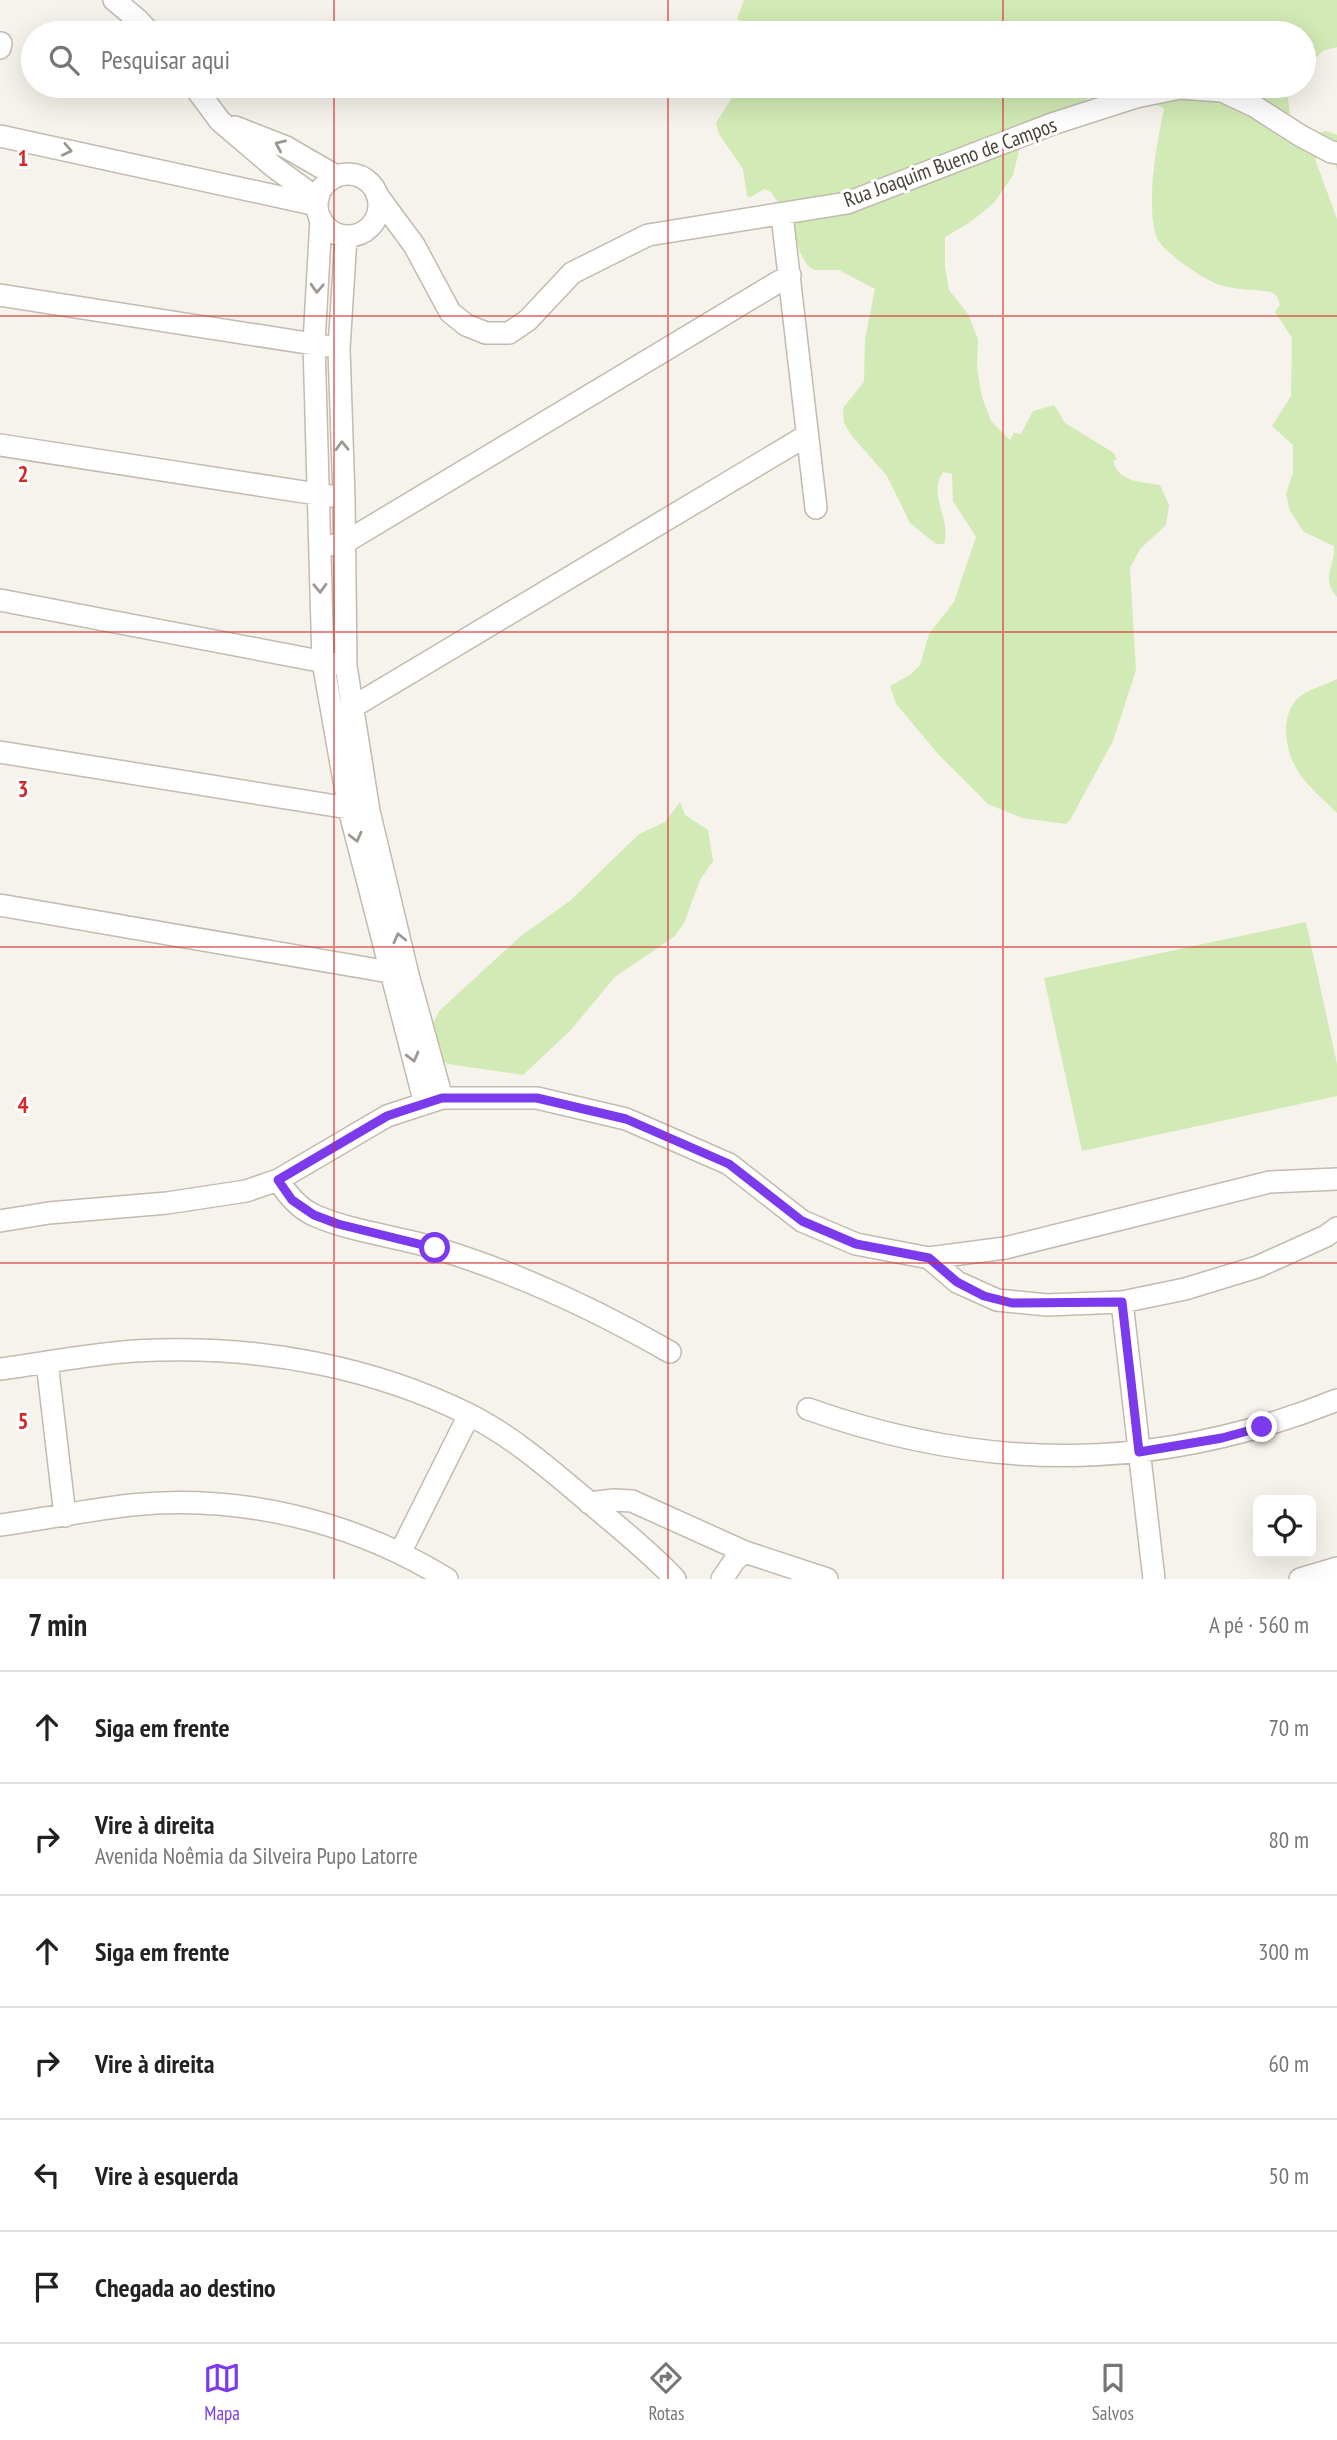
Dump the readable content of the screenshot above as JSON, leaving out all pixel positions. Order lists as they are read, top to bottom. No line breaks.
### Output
{"streets":{"street":["Rua Joaquim Bueno de Campos"]},"page":{"search":"Pesquisar aqui","heading":["7 min","A pé · 560 m"],"list":[["Siga em frente","70 m"],["Vire à direita","Avenida Noêmia da Silveira Pupo Latorre","80 m"],["Siga em frente","300 m"],["Vire à direita","60 m"],["Vire à esquerda","50 m"],"Chegada ao destino"],"nav":["Mapa","Rotas","Salvos"]},"grid":{"rows":["1","2","3","4","5"]}}
